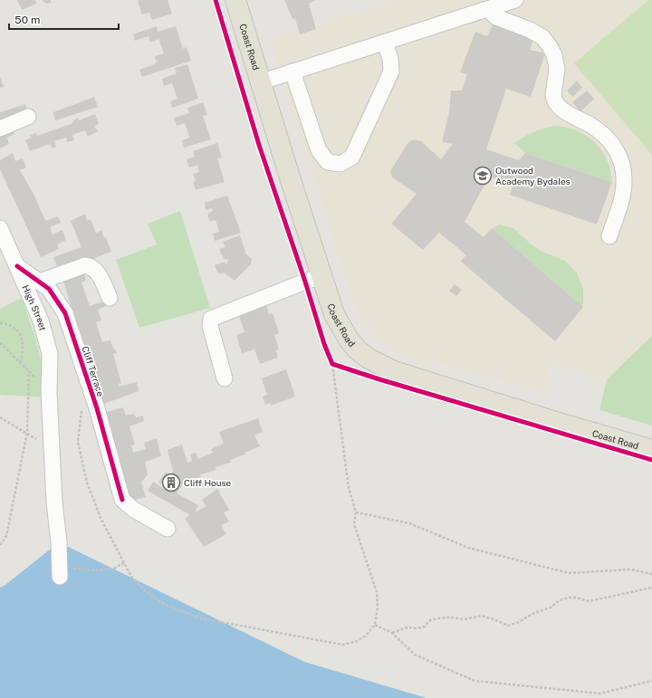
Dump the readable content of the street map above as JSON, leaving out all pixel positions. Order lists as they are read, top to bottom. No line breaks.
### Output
{"streets":{"main road":["Coast Road"],"street":["High Street","Cliff Terrace"]},"crossings":[["High Street","Cliff Terrace"]],"places":{"school or university":["Outwood Academy Bydales"],"building":["Cliff House"]},"scale_bar":"50 m"}
